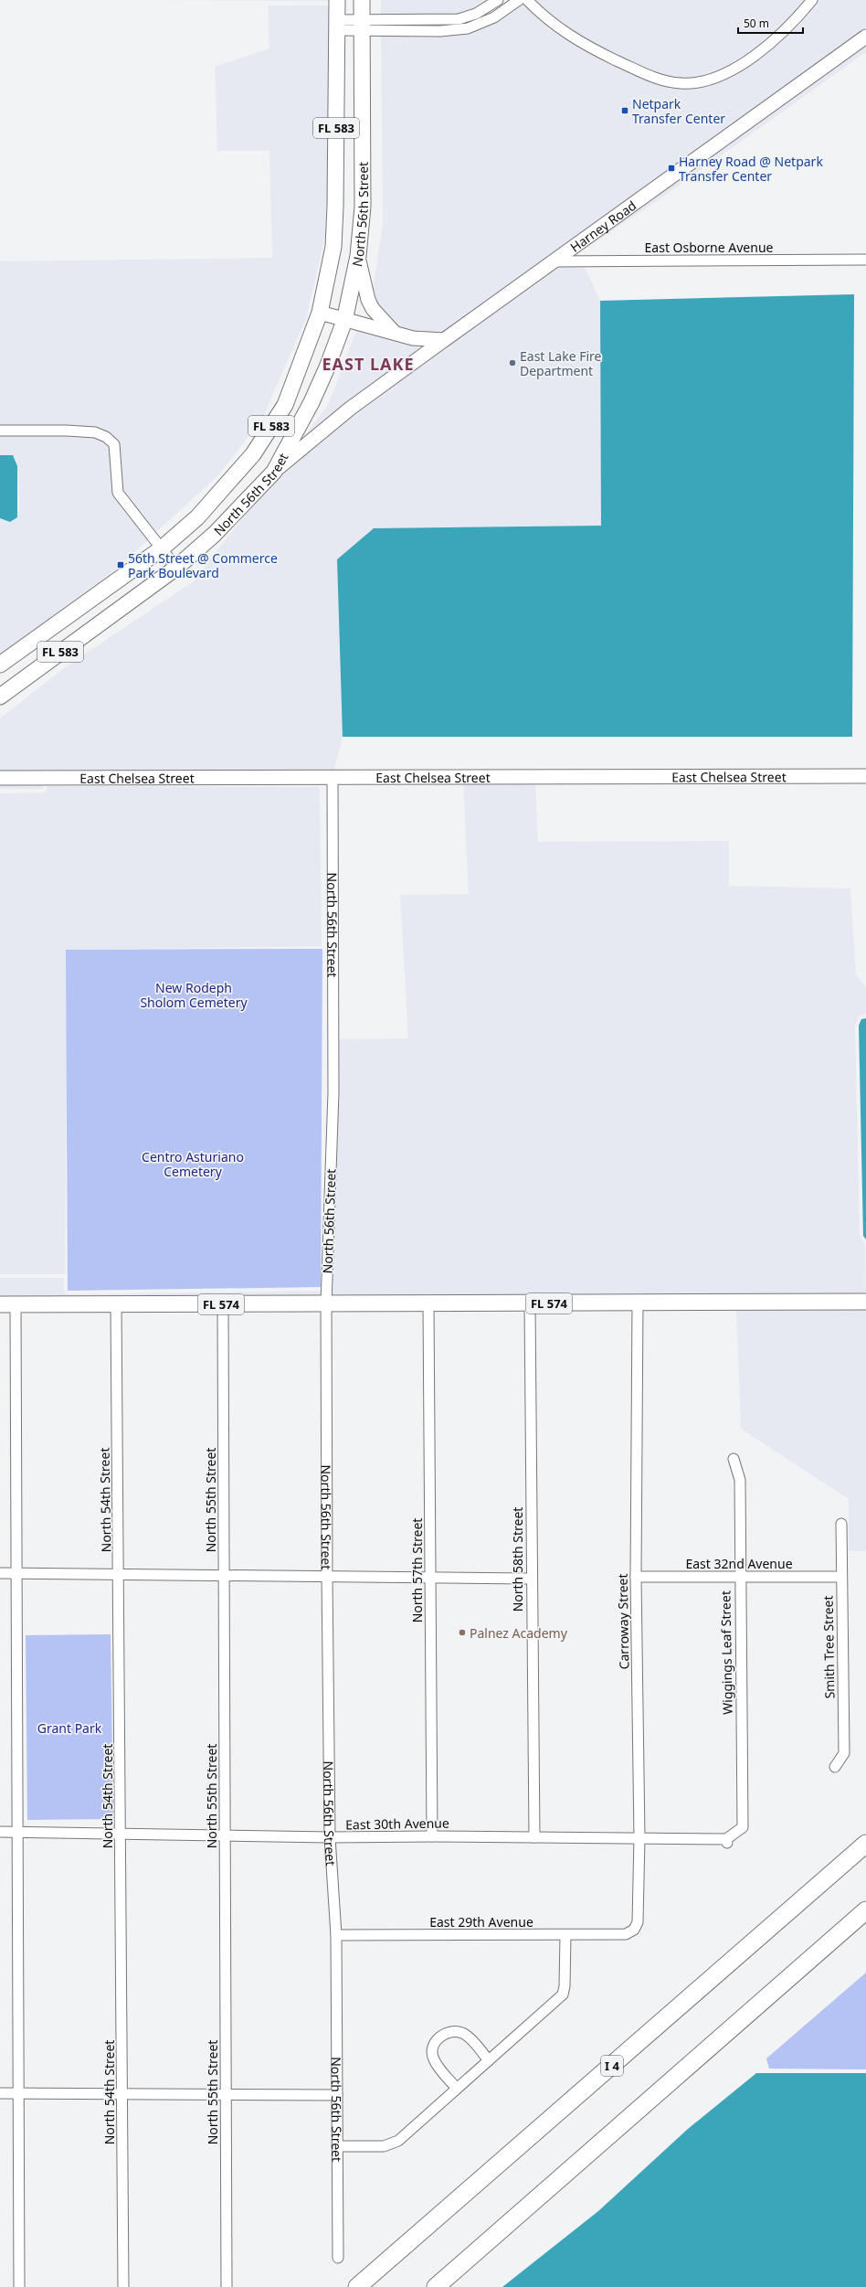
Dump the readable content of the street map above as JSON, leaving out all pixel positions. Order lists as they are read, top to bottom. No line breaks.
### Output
{"streets":{"highway":["I 4"],"main road":["FL 583","North 56th Street","FL 574"],"street":["Harney Road","East Osborne Avenue","East Chelsea Street","North 54th Street","North 55th Street","North 58th Street","East 32nd Avenue","North 57th Street","Carroway Street","Smith Tree Street","Wiggings Leaf Street","East 30th Avenue","East 29th Avenue"]},"crossings":[["North 56th Street","Harney Road"],["North 56th Street","East Chelsea Street"],["North 56th Street","FL 574"],["North 56th Street","East 30th Avenue"],["North 56th Street","East 29th Avenue"],["Harney Road","East Osborne Avenue"],["FL 574","North 54th Street"],["FL 574","North 55th Street"],["FL 574","North 58th Street"],["FL 574","North 57th Street"],["FL 574","Carroway Street"],["North 54th Street","East 30th Avenue"],["North 55th Street","East 30th Avenue"],["North 58th Street","East 30th Avenue"],["East 32nd Avenue","Carroway Street"],["East 32nd Avenue","Smith Tree Street"],["East 32nd Avenue","Wiggings Leaf Street"],["North 57th Street","East 30th Avenue"],["Carroway Street","East 30th Avenue"],["Carroway Street","East 29th Avenue"],["Wiggings Leaf Street","East 30th Avenue"]],"districts":["EAST LAKE"],"parks":["New Rodeph Sholom Cemetery","Centro Asturiano Cemetery","Grant Park"],"places":{"transit":["Netpark Transfer Center","Harney Road @ Netpark Transfer Center","56th Street @ Commerce Park Boulevard"],"other":["East Lake Fire Department","Palnez Academy"]},"scale_bar":"50 m"}
